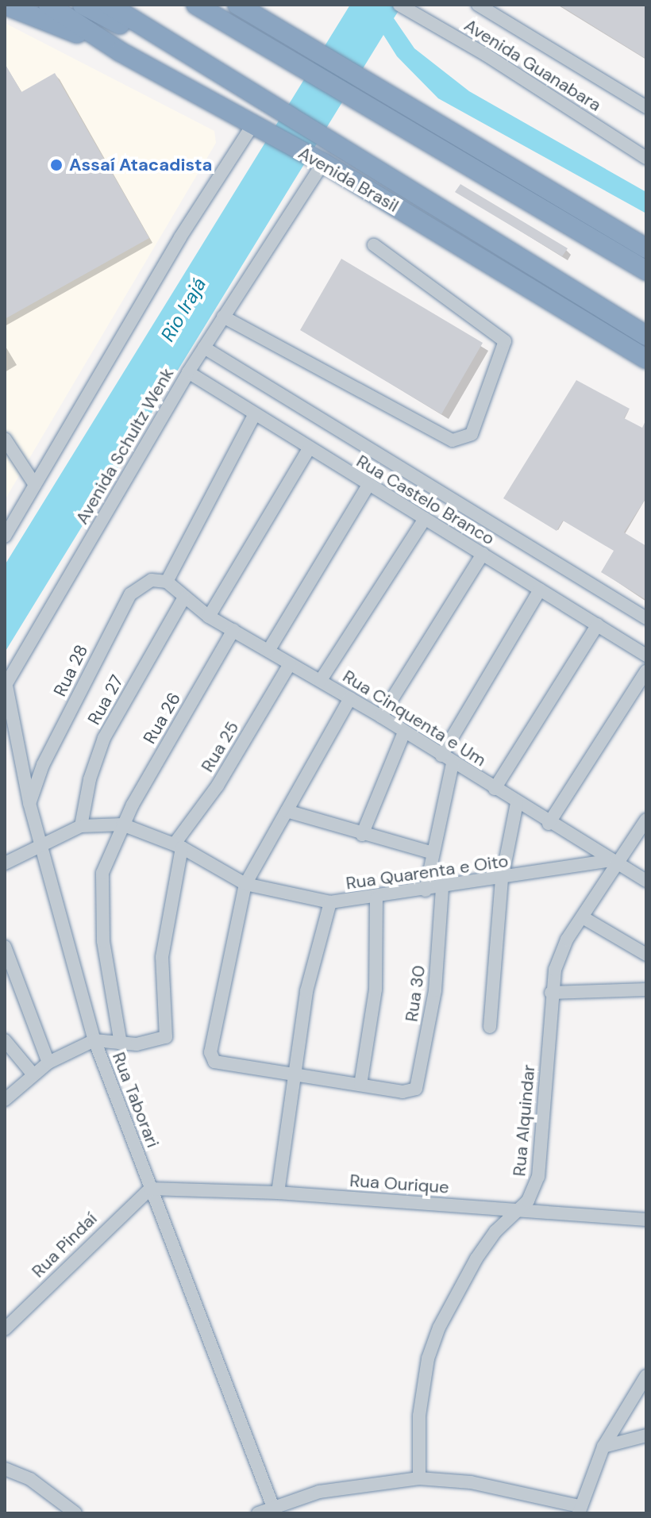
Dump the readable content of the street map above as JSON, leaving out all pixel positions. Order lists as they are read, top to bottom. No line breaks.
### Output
{"streets":{"highway":["Avenida Brasil"],"street":["Avenida Guanabara","Avenida Schultz Wenk","Rua Castelo Branco","Rua 28","Rua 27","Rua 26","Rua Cinquenta e Um","Rua 25","Rua Quarenta e Oito","Rua 30","Rua Taborari","Rua Alquindar","Rua Ourique","Rua Pindaí"]},"crossings":[["Avenida Brasil","Avenida Schultz Wenk"],["Avenida Schultz Wenk","Rua Castelo Branco"],["Avenida Schultz Wenk","Rua Taborari"],["Rua 28","Rua Cinquenta e Um"],["Rua 28","Rua Taborari"],["Rua 27","Rua Cinquenta e Um"],["Rua 27","Rua Quarenta e Oito"],["Rua 26","Rua Cinquenta e Um"],["Rua 26","Rua Quarenta e Oito"],["Rua Cinquenta e Um","Rua 25"],["Rua Cinquenta e Um","Rua Quarenta e Oito"],["Rua Cinquenta e Um","Rua Alquindar"],["Rua 25","Rua Quarenta e Oito"],["Rua Quarenta e Oito","Rua 30"],["Rua Quarenta e Oito","Rua Taborari"],["Rua Quarenta e Oito","Rua Alquindar"],["Rua Taborari","Rua Ourique"],["Rua Taborari","Rua Pindaí"],["Rua Alquindar","Rua Ourique"],["Rua Ourique","Rua Pindaí"]],"water":["Rio Irajá"],"places":["Assaí Atacadista"]}
